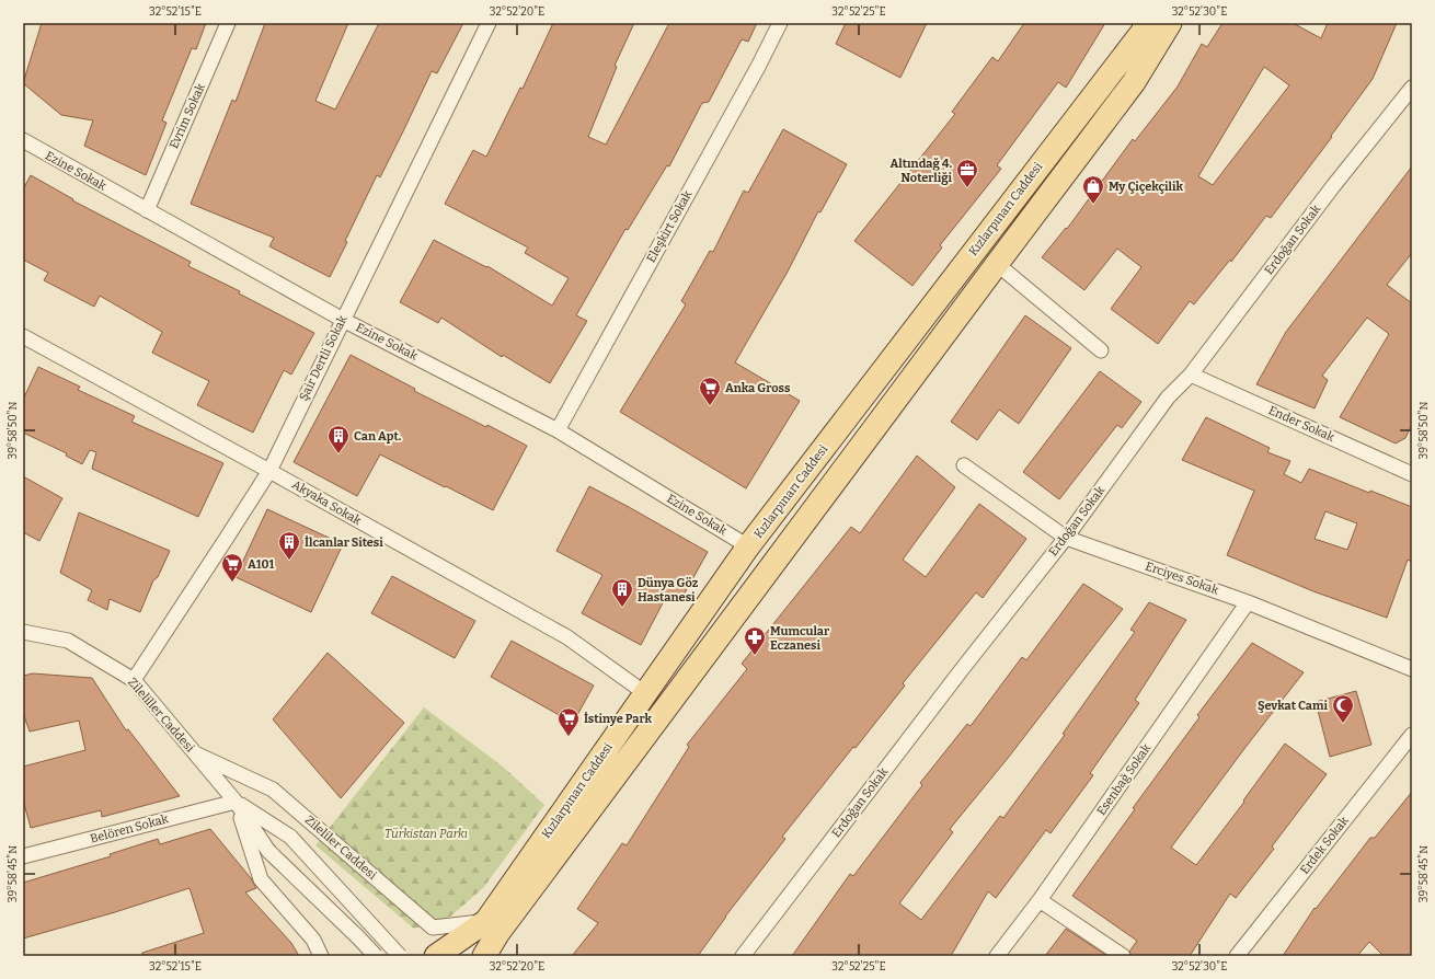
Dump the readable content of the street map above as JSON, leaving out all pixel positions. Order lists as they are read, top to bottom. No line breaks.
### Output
{"streets":{"main road":["Kızlarpınarı Caddesi"],"street":["Evrim Sokak","Ezine Sokak","Eleşkirt Sokak","Erdoğan Sokak","Şair Dertli Sokak","Ender Sokak","Akyaka Sokak","Erciyes Sokak","Zileliller Caddesi","Esenbağ Sokak","Belören Sokak","Erdek Sokak","Zileliler Caddesi"]},"crossings":[["Evrim Sokak","Ezine Sokak"],["Ezine Sokak","Kızlarpınarı Caddesi"],["Ezine Sokak","Eleşkirt Sokak"],["Ezine Sokak","Şair Dertli Sokak"],["Kızlarpınarı Caddesi","Akyaka Sokak"],["Kızlarpınarı Caddesi","Zileliler Caddesi"],["Erdoğan Sokak","Ender Sokak"],["Erdoğan Sokak","Erciyes Sokak"],["Şair Dertli Sokak","Akyaka Sokak"],["Şair Dertli Sokak","Zileliller Caddesi"],["Erciyes Sokak","Esenbağ Sokak"],["Zileliller Caddesi","Belören Sokak"],["Zileliller Caddesi","Zileliler Caddesi"]],"parks":["Türkistan Parkı"],"places":{"office":["Altındağ 4. Noterliği"],"shop":["My Çiçekçilik"],"supermarket":["Anka Gross","A101","İstinye Park"],"building":["Can Apt.","İlcanlar Sitesi","Dünya Göz Hastanesi"],"pharmacy":["Mumcular Eczanesi"],"mosque":["Şevkat Cami"]},"coordinates":["32°52'15\"E","32°52'20\"E","32°52'25\"E","32°52'30\"E","39°58'50\"N","39°58'45\"N"]}
